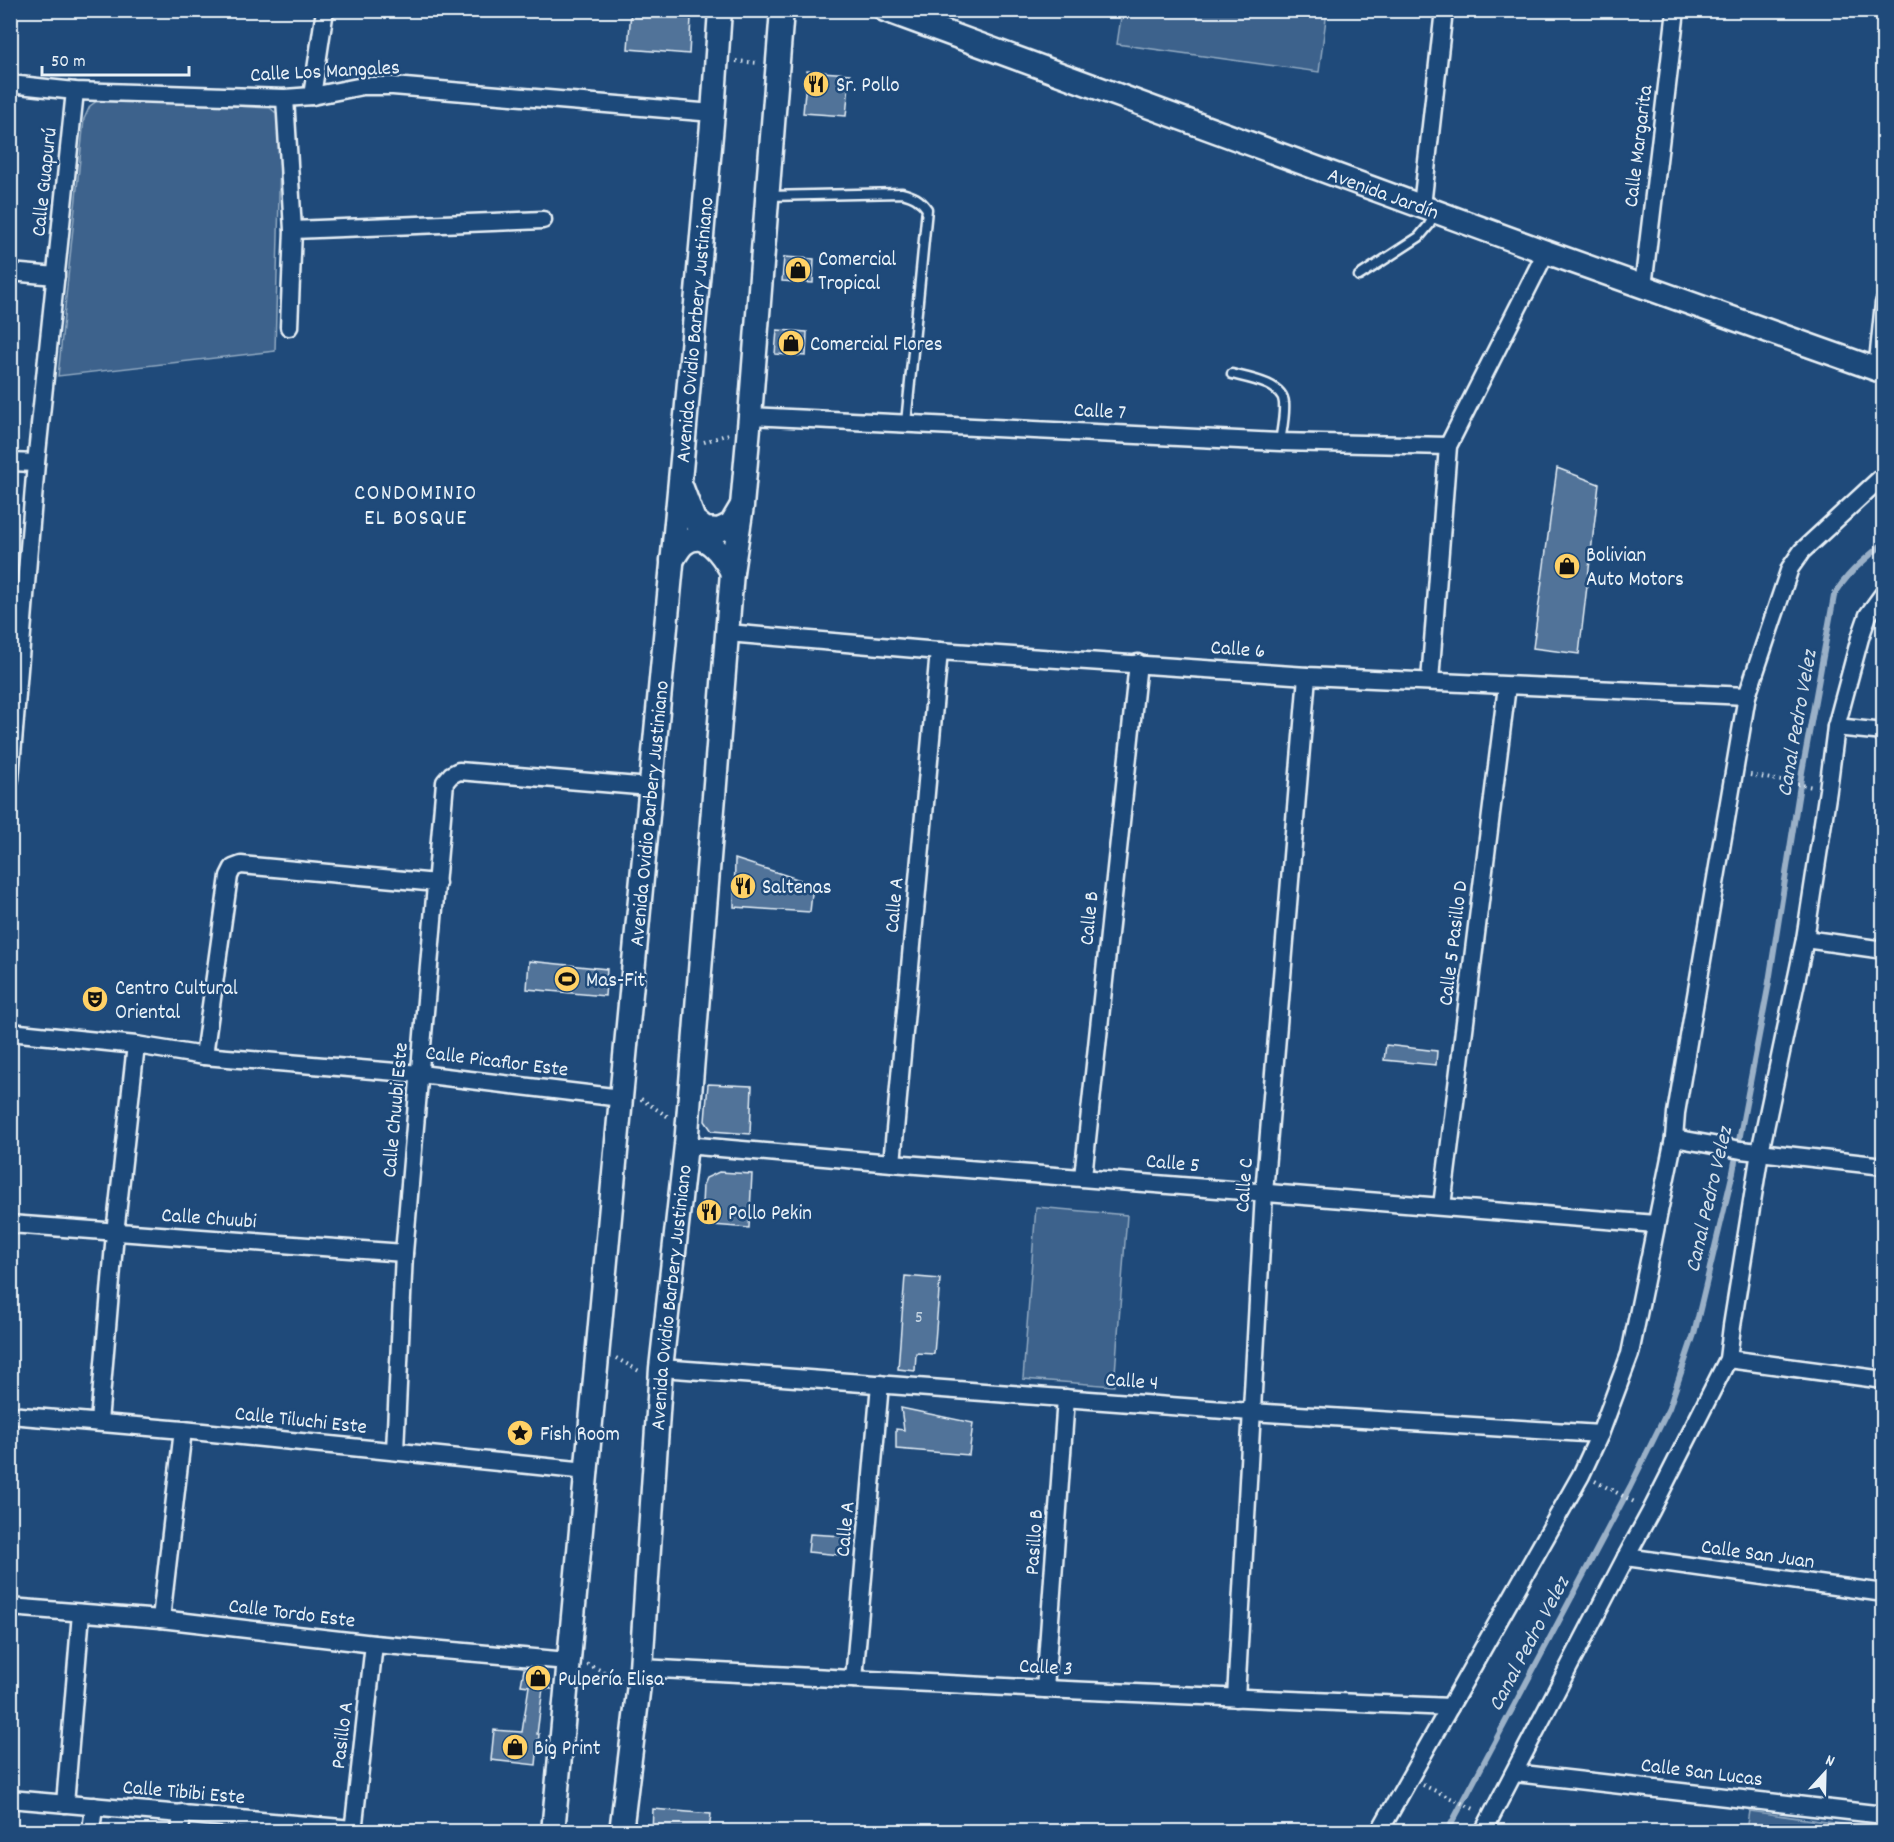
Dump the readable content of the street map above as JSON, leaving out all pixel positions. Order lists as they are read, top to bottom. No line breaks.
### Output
{"streets":{"main road":["Avenida Jardín","Avenida Ovidio Barbery Justiniano"],"street":["Calle Los Mangales","Calle Margarita","Calle Guapurú","Calle 7","Calle 6","Calle A","Calle B","Calle 5 Pasillo D","Calle Picaflor Este","Calle Chuubi Este","Calle 5","Calle C","Calle Chuubi","Calle 4","Calle Tiluchi Este","Pasillo B","Calle San Juan","Calle Tordo Este","Calle 3","Pasillo A","Calle San Lucas","Calle Tibibi Este"]},"crossings":[["Calle Los Mangales","Calle Guapurú"],["Calle Los Mangales","Avenida Ovidio Barbery Justiniano"],["Calle Margarita","Avenida Jardín"],["Avenida Ovidio Barbery Justiniano","Calle 7"],["Avenida Ovidio Barbery Justiniano","Calle 6"],["Avenida Ovidio Barbery Justiniano","Calle Picaflor Este"],["Avenida Ovidio Barbery Justiniano","Calle Chuubi Este"],["Avenida Ovidio Barbery Justiniano","Calle 5"],["Avenida Ovidio Barbery Justiniano","Calle 4"],["Avenida Ovidio Barbery Justiniano","Calle Tiluchi Este"],["Avenida Ovidio Barbery Justiniano","Calle Tordo Este"],["Avenida Ovidio Barbery Justiniano","Calle 3"],["Calle 6","Calle A"],["Calle 6","Calle B"],["Calle 6","Calle 5 Pasillo D"],["Calle 6","Calle C"],["Calle A","Calle 5"],["Calle A","Calle 4"],["Calle A","Calle 3"],["Calle B","Calle 5"],["Calle 5 Pasillo D","Calle 5"],["Calle Picaflor Este","Calle Chuubi Este"],["Calle Chuubi Este","Calle Chuubi"],["Calle Chuubi Este","Calle Tiluchi Este"],["Calle 5","Calle C"],["Calle C","Calle 4"],["Calle C","Calle 3"],["Calle 4","Pasillo B"],["Pasillo B","Calle 3"],["Calle Tordo Este","Pasillo A"],["Pasillo A","Calle Tibibi Este"]],"districts":["CONDOMINIO EL BOSQUE"],"water":["Canal Pedro Velez"],"places":{"restaurant":["Sr. Pollo","Saltenas","Pollo Pekin"],"shop":["Comercial Tropical","Comercial Flores","Bolivian Auto Motors","Pulpería Elisa","Big Print"],"sports":["Mas-Fit"],"theatre":["Centro Cultural Oriental"],"place":["Fish Room"]},"house_numbers":["5"],"scale_bar":"50 m","north":"top"}
